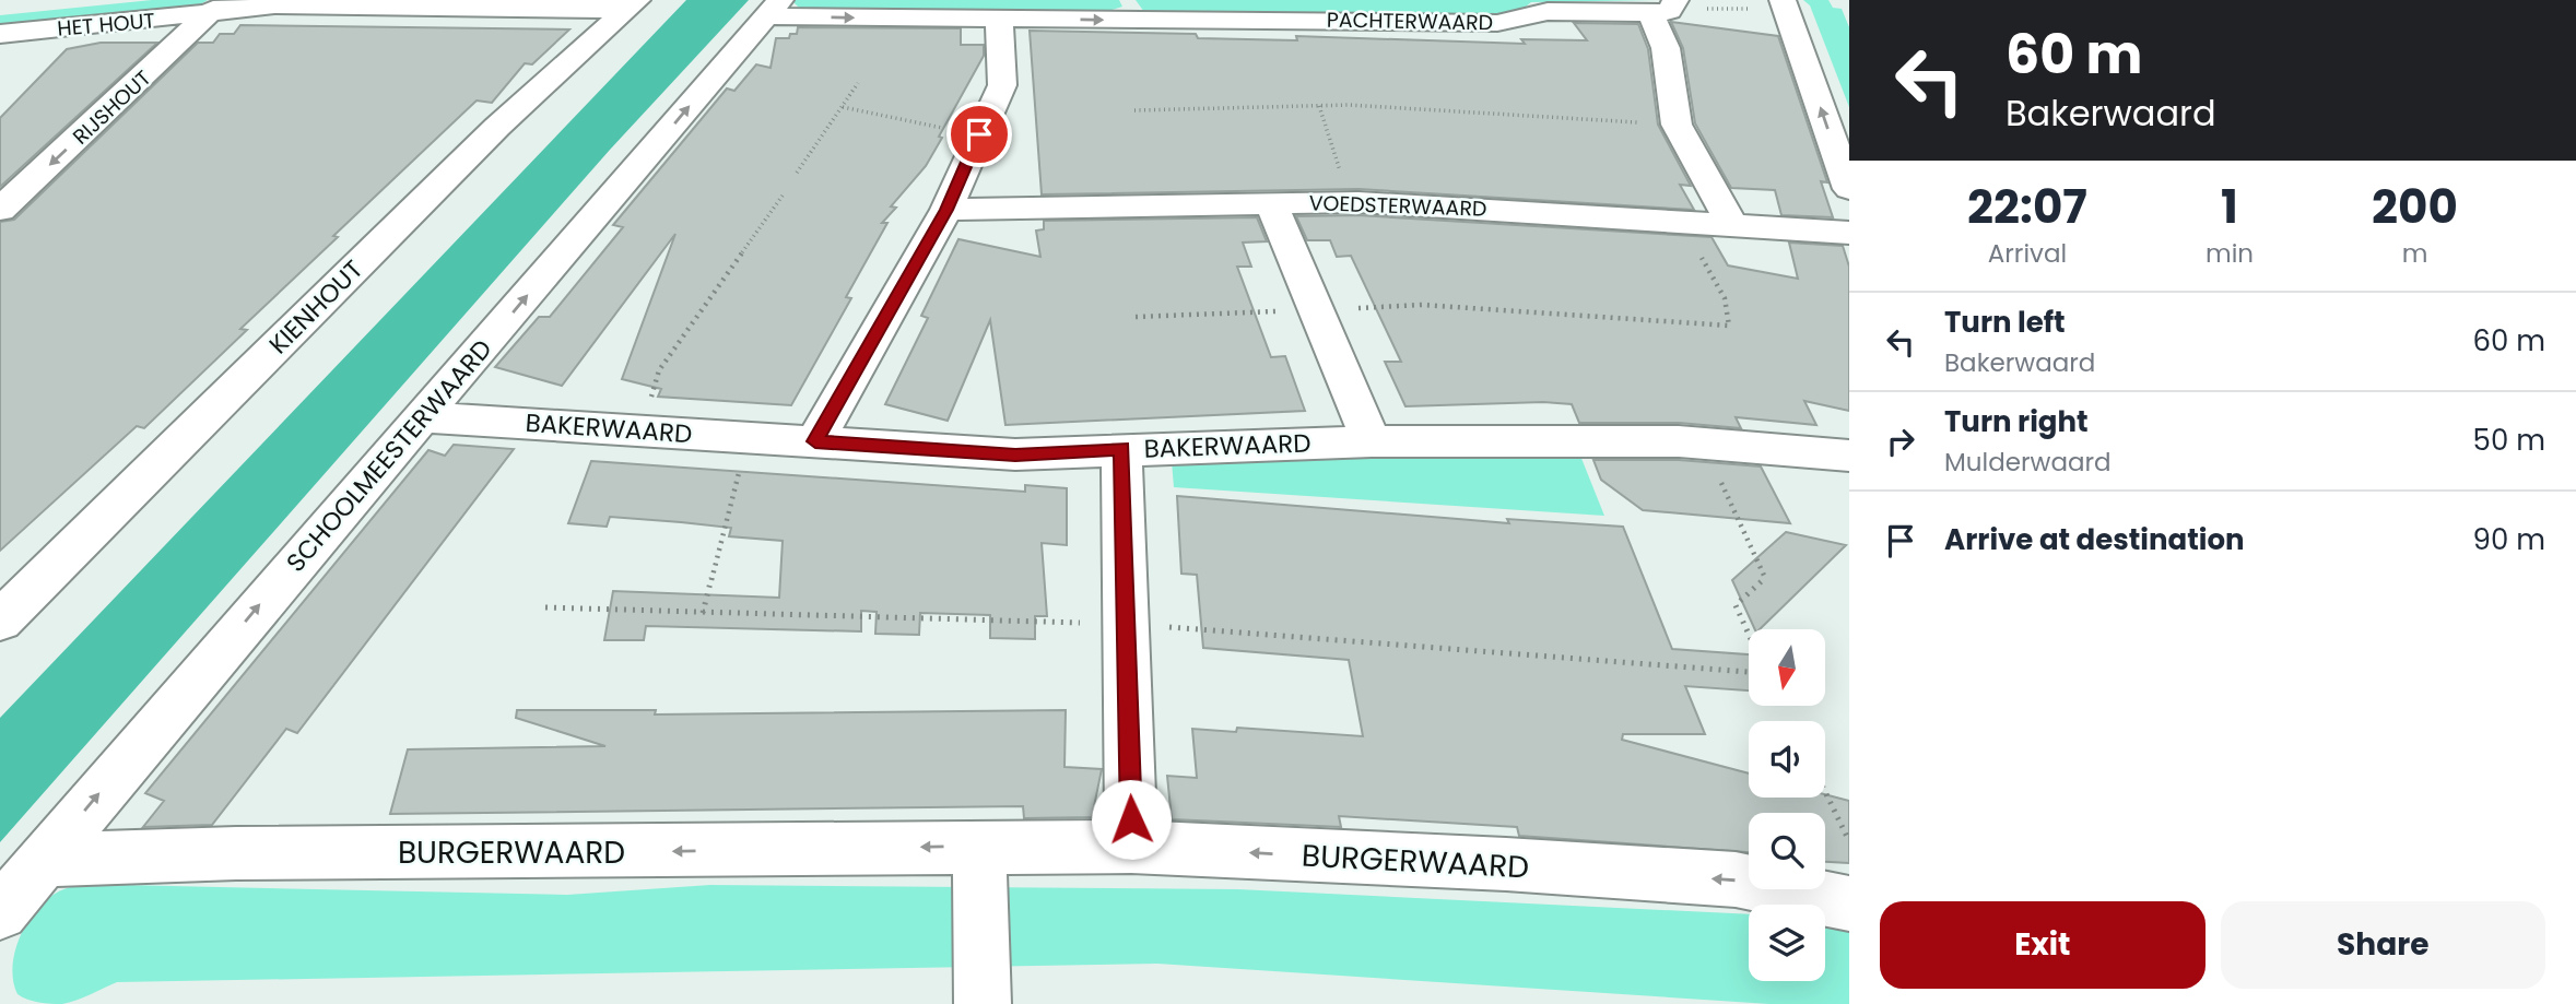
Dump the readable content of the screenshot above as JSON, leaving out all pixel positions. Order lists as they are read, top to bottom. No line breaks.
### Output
{"streets":{"street":["PACHTERWAARD","HET HOUT","RIJSHOUT","VOEDSTERWAARD","KIENHOUT","BAKERWAARD","SCHOOLMEESTERWAARD","BURGERWAARD"]},"crossings":[["PACHTERWAARD","SCHOOLMEESTERWAARD"],["HET HOUT","RIJSHOUT"],["HET HOUT","KIENHOUT"],["BAKERWAARD","SCHOOLMEESTERWAARD"],["SCHOOLMEESTERWAARD","BURGERWAARD"]],"one_way":["PACHTERWAARD","RIJSHOUT","SCHOOLMEESTERWAARD","BURGERWAARD"],"north":"bottom","page":{"turn":["60 m","Bakerwaard"],"eta":["22:07","Arrival","1","min","200","m"],"list":[{"name":"Turn left","note":"Bakerwaard","value":"60 m"},{"name":"Turn right","note":"Mulderwaard","value":"50 m"},{"name":"Arrive at destination","value":"90 m"}],"buttons":["Exit","Share"]}}
